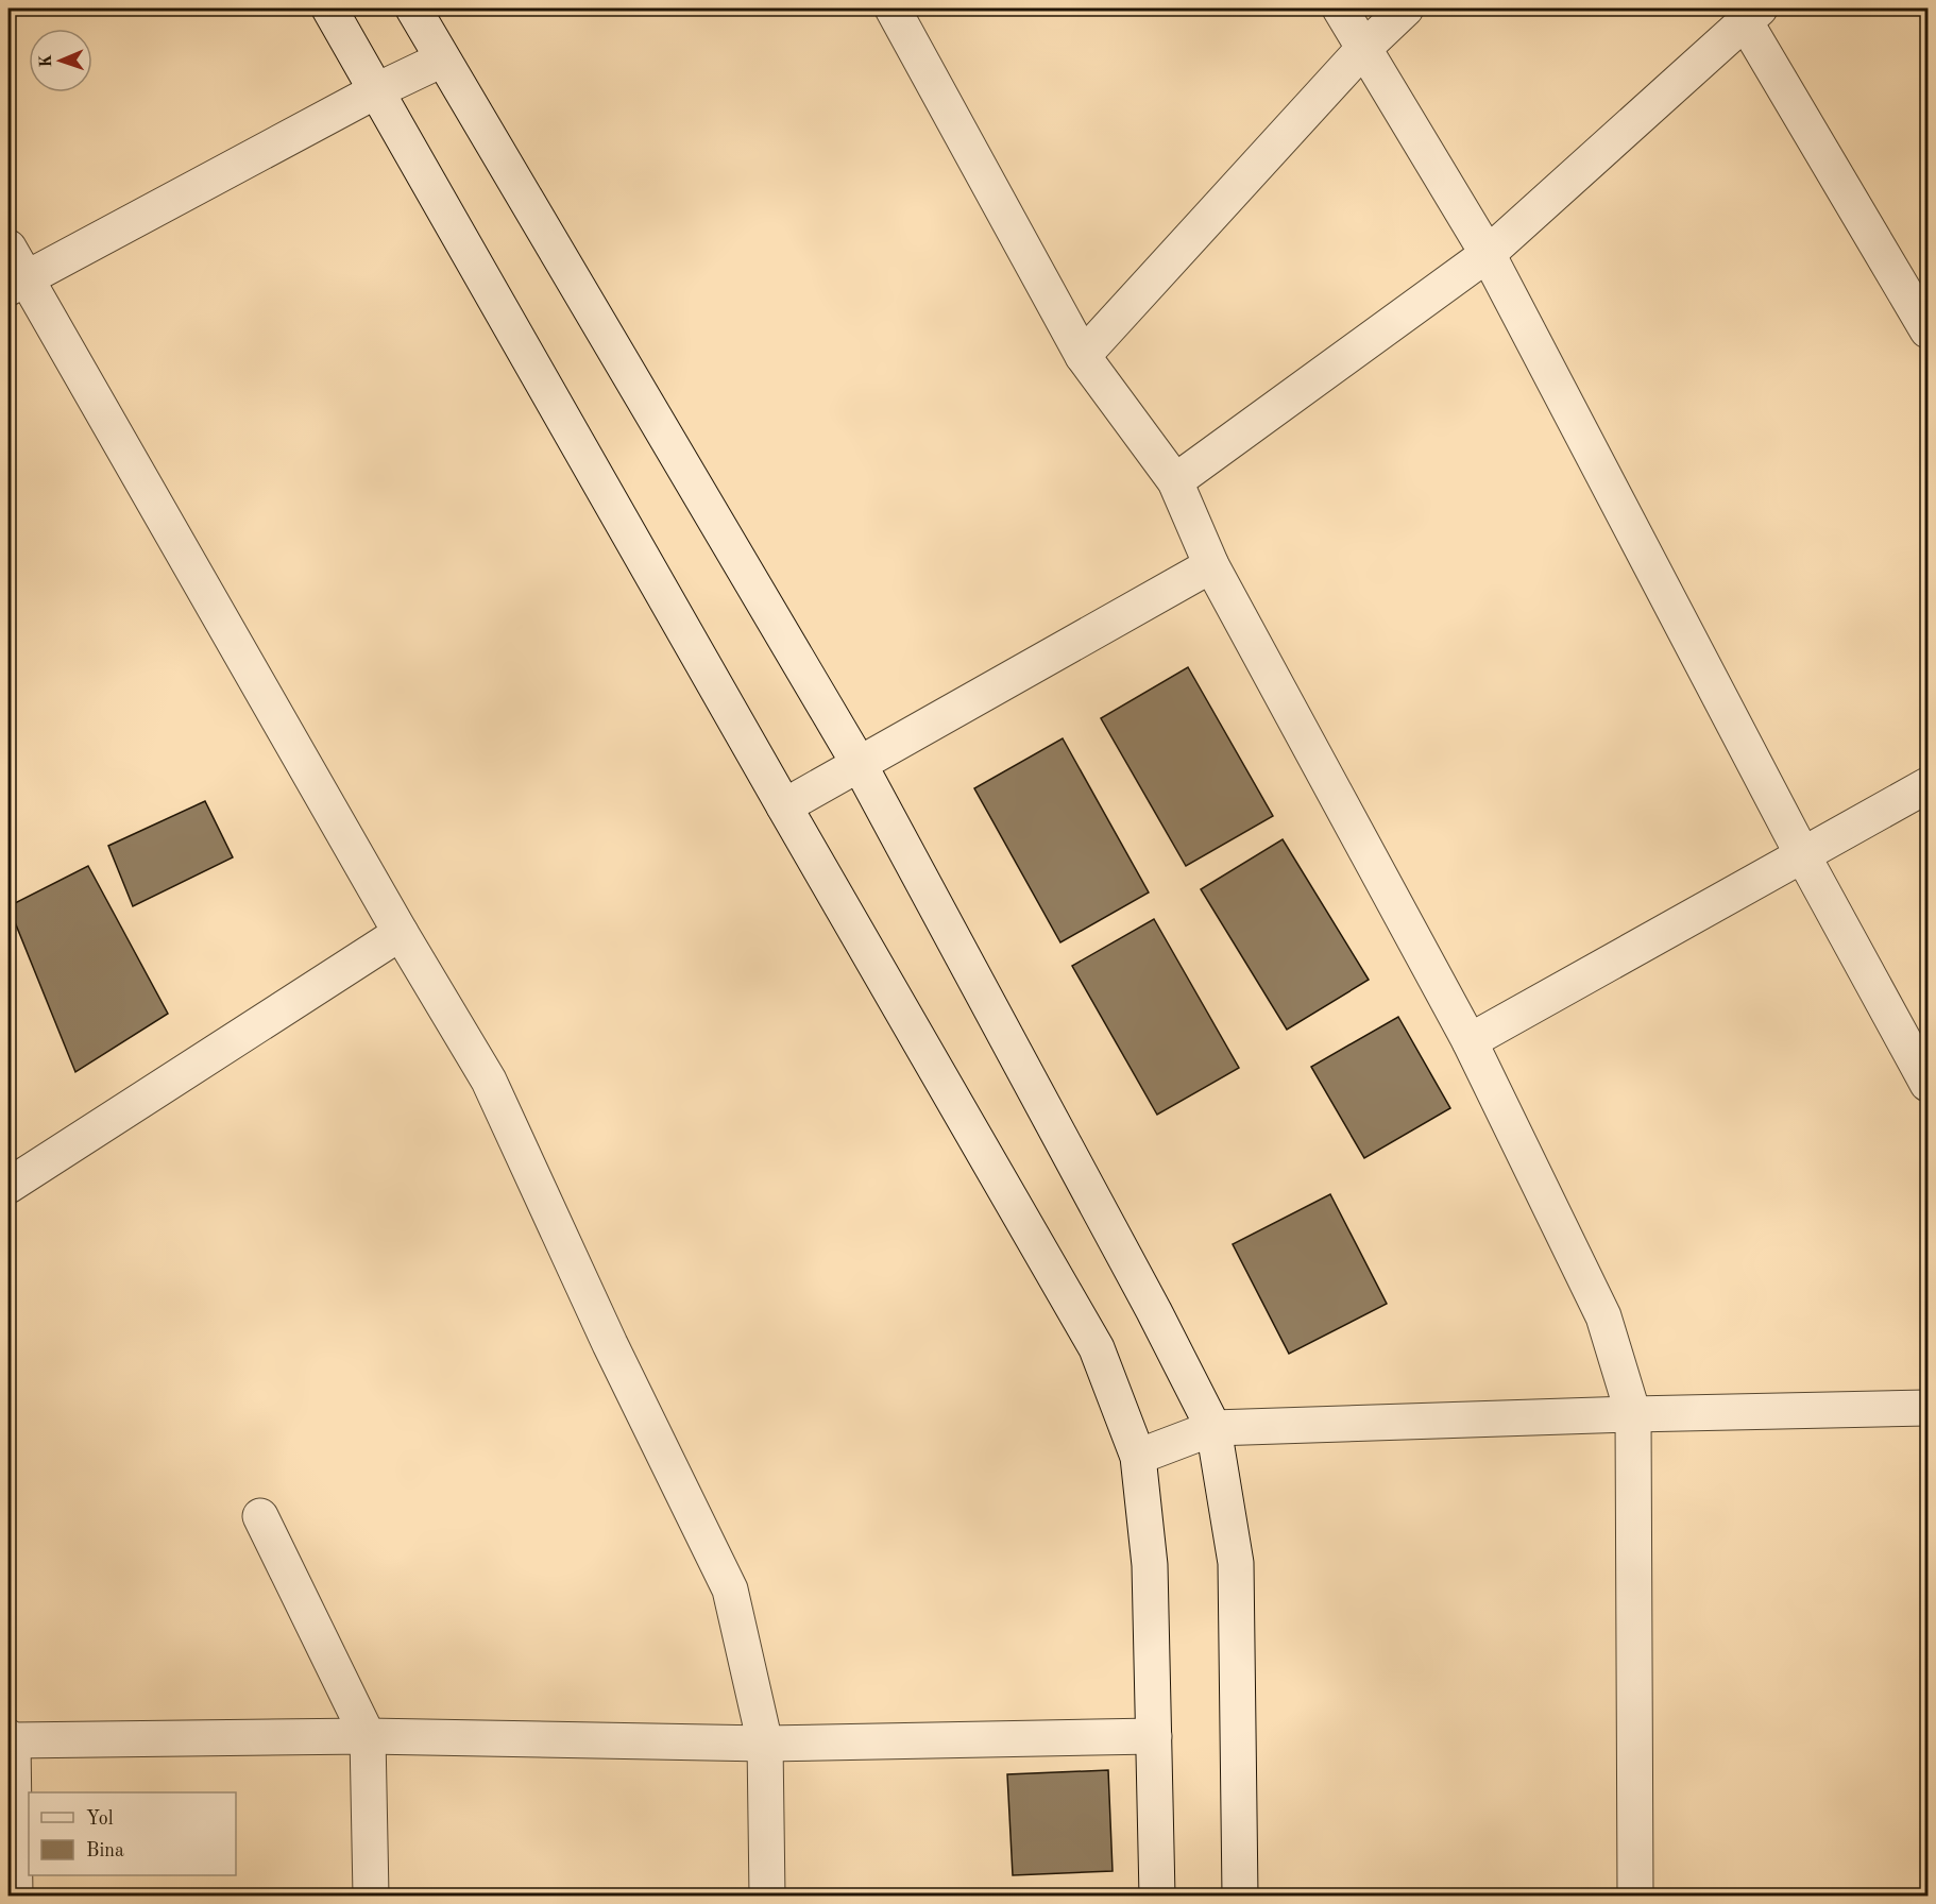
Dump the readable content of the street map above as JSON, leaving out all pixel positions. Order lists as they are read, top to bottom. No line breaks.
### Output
{"legend":["Yol","Bina"],"north":"left"}
